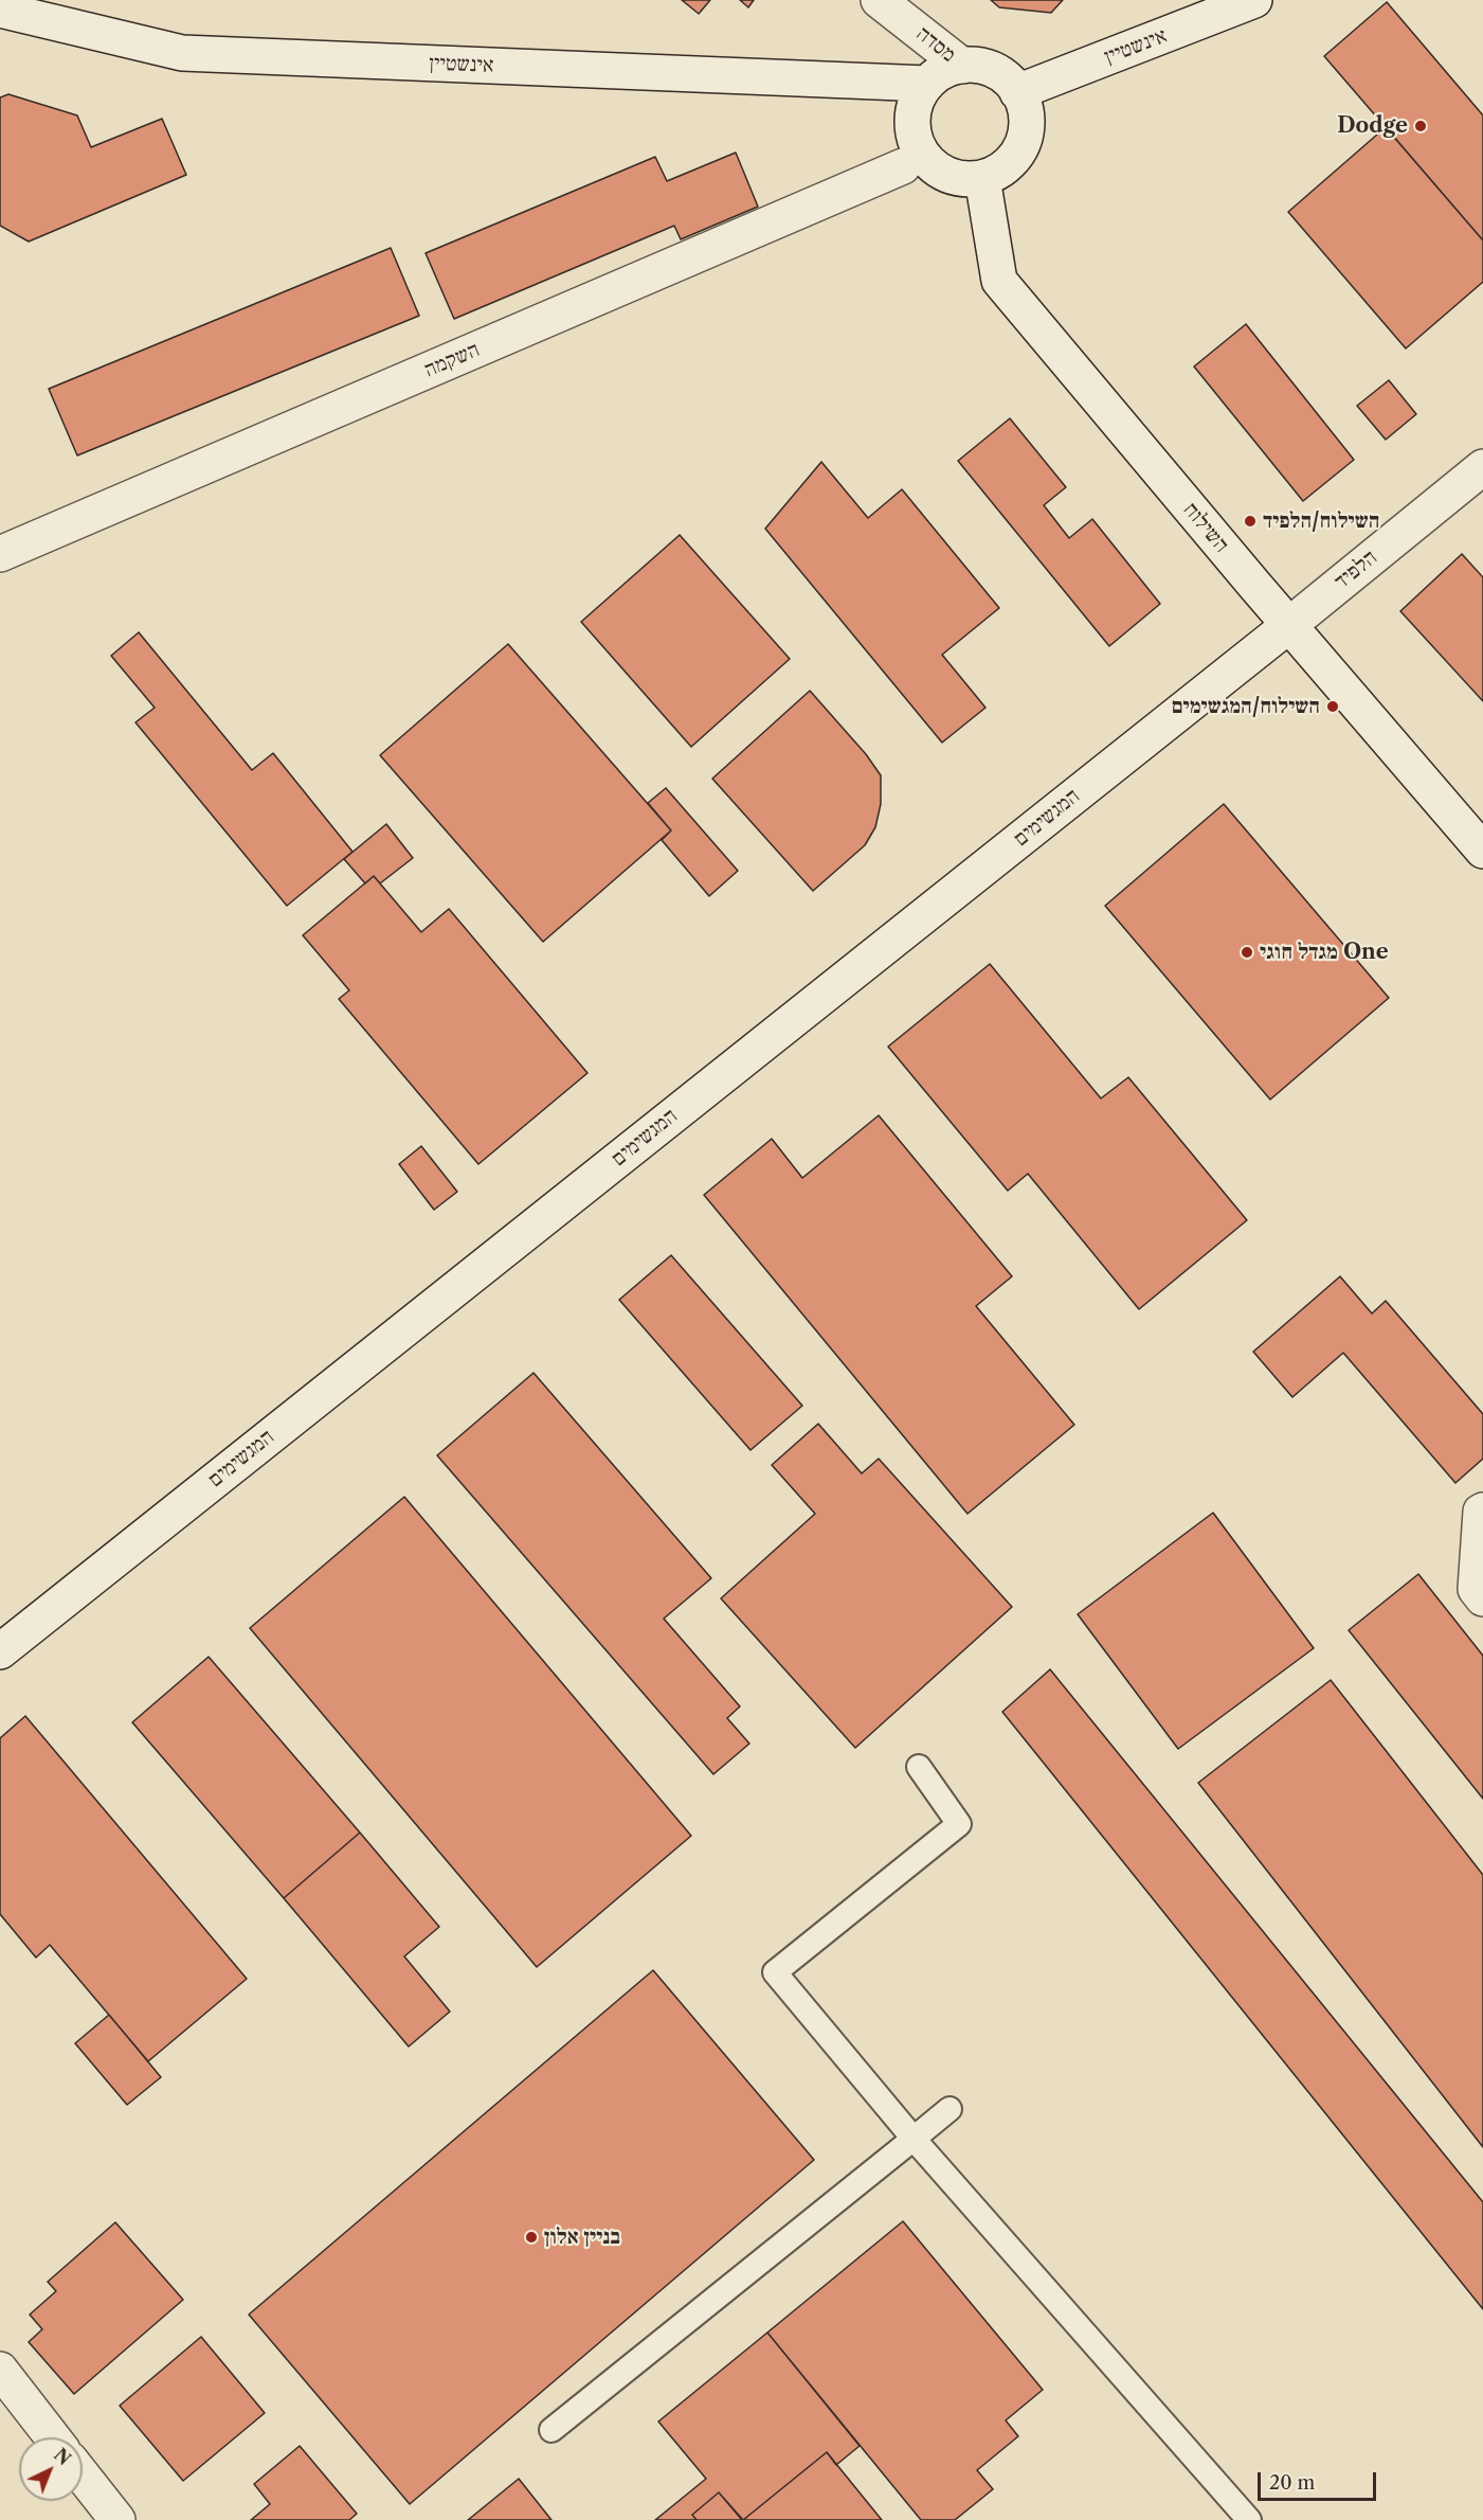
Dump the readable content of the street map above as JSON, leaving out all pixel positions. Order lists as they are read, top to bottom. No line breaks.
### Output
{"streets":{"street":["מסדה","אינשטיין","השקמה","השילוח","הלפיד","המגשימים"]},"crossings":[["מסדה","אינשטיין"],["מסדה","השילוח"],["אינשטיין","השילוח"],["השילוח","הלפיד"],["השילוח","המגשימים"],["הלפיד","המגשימים"]],"places":["Dodge","השילוח/הלפיד","השילוח/המגשימים","מגדל חוגי One","בניין אלון"],"scale_bar":"20 m","north":"top right"}
